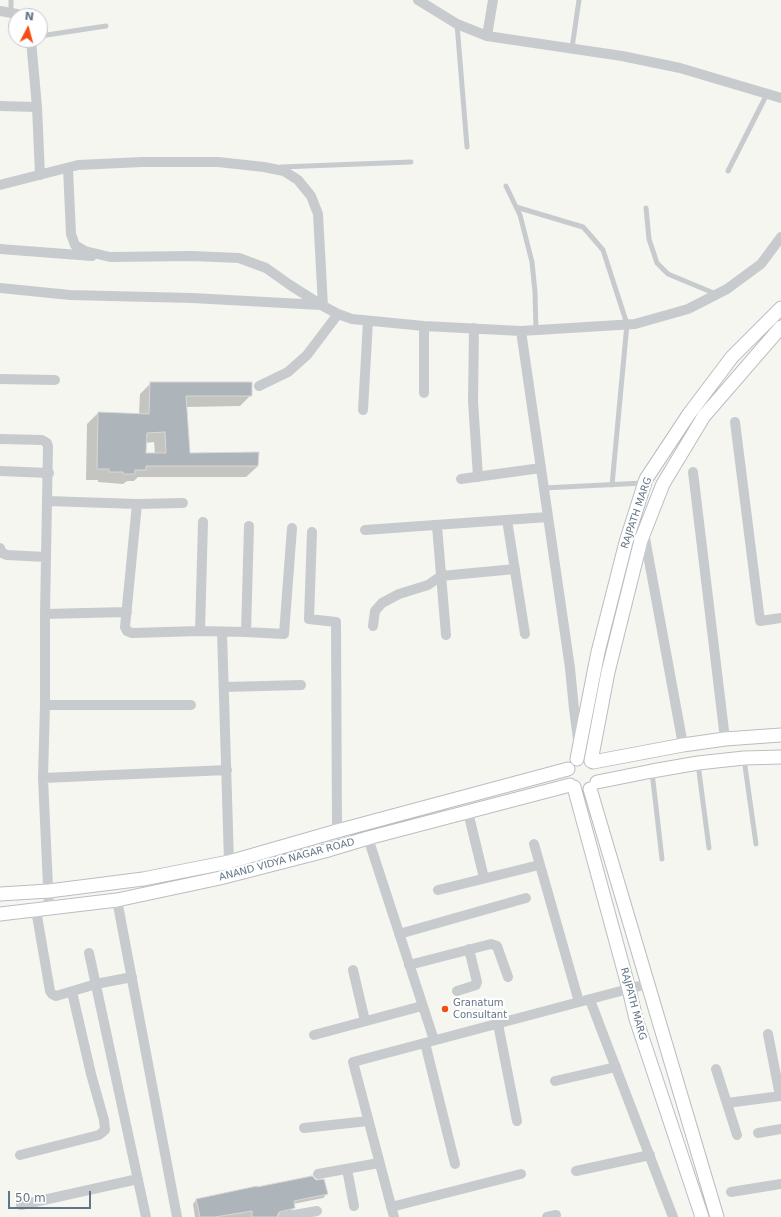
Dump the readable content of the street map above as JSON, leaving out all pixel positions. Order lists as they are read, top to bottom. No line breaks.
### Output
{"streets":{"main road":["RAJPATH MARG","ANAND VIDYA NAGAR ROAD"]},"crossings":[["RAJPATH MARG","ANAND VIDYA NAGAR ROAD"]],"places":["Granatum Consultant"],"scale_bar":"50 m","north":"top"}
